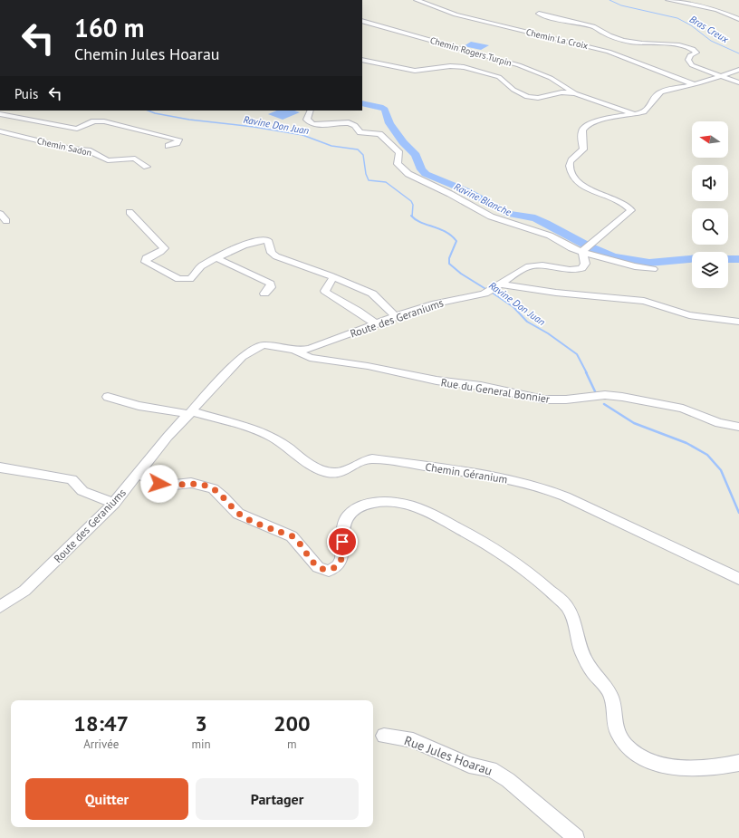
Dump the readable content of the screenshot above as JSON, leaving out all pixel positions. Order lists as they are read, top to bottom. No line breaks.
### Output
{"streets":{"street":["Chemin La Croix","Chemin Rogers Turpin","Chemin Sadon","Route des Geraniums","Rue du General Bonnier","Chemin Géranium","Rue Jules Hoarau"]},"crossings":[["Route des Geraniums","Rue du General Bonnier"],["Route des Geraniums","Chemin Géranium"]],"water":["Bras Creux","Ravine Don Juan","Ravine Blanche"],"north":"left","page":{"turn":["160 m","Chemin Jules Hoarau"],"then":"Puis","eta":["18:47","Arrivée","3","min","200","m"],"buttons":["Quitter","Partager"]}}
